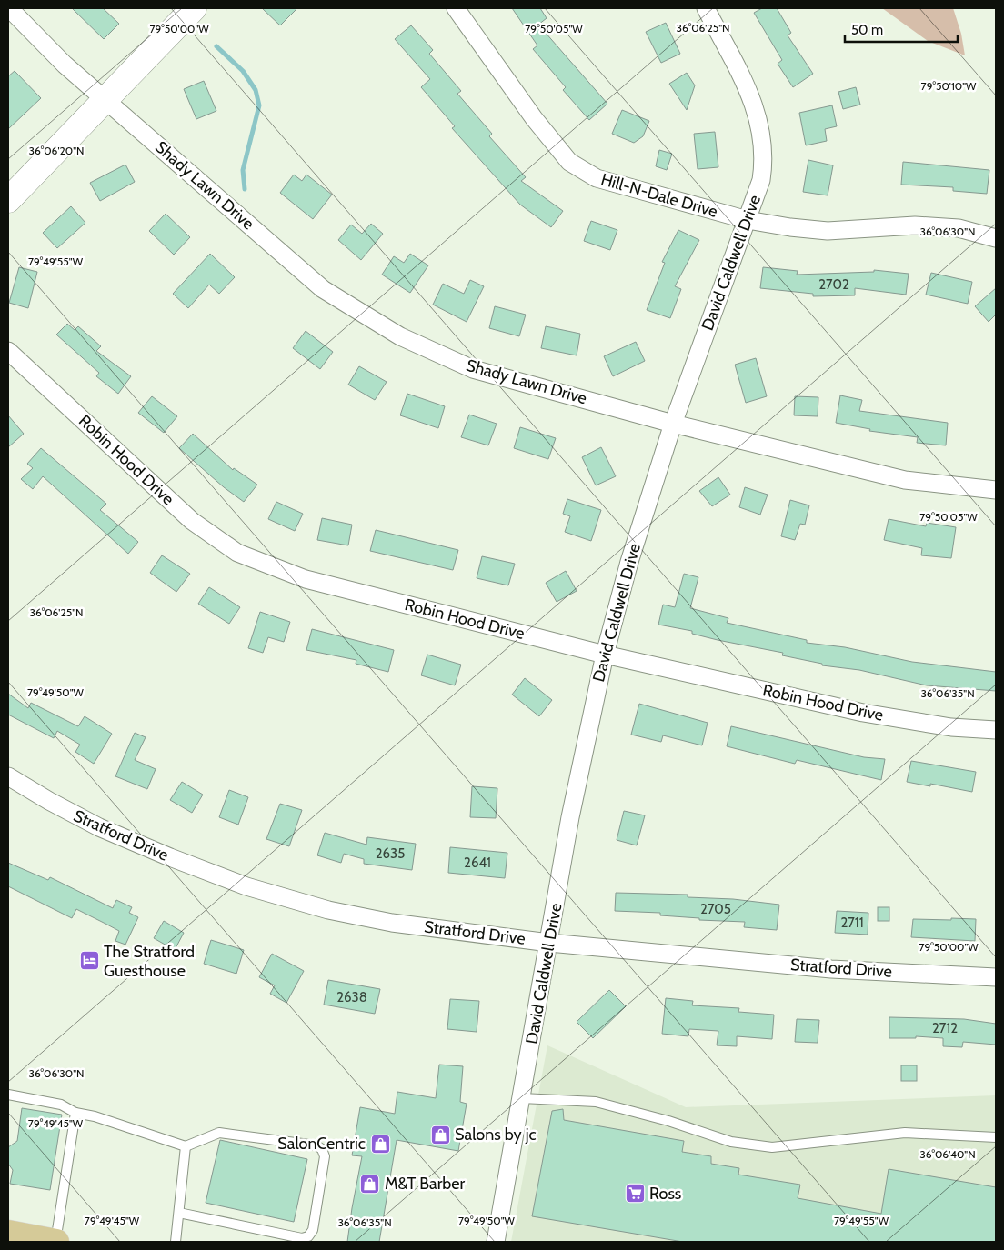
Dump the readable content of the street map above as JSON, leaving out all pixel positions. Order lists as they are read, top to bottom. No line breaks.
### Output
{"streets":{"street":["Shady Lawn Drive","Hill-N-Dale Drive","David Caldwell Drive","Robin Hood Drive","Stratford Drive"]},"crossings":[["Shady Lawn Drive","David Caldwell Drive"],["Hill-N-Dale Drive","David Caldwell Drive"],["David Caldwell Drive","Robin Hood Drive"],["David Caldwell Drive","Stratford Drive"]],"places":{"hotel":["The Stratford Guesthouse"],"shop":["Salons by jc","SalonCentric","M&T Barber"],"supermarket":["Ross"]},"house_numbers":["2702","2635","2641","2705","2711","2638","2712"],"scale_bar":"50 m","coordinates":["36°06'25\"N","79°50'00\"W","79°50'05\"W","79°50'10\"W","36°06'20\"N","36°06'30\"N","79°49'55\"W","79°49'50\"W","36°06'35\"N","79°49'45\"W","36°06'40\"N"]}
